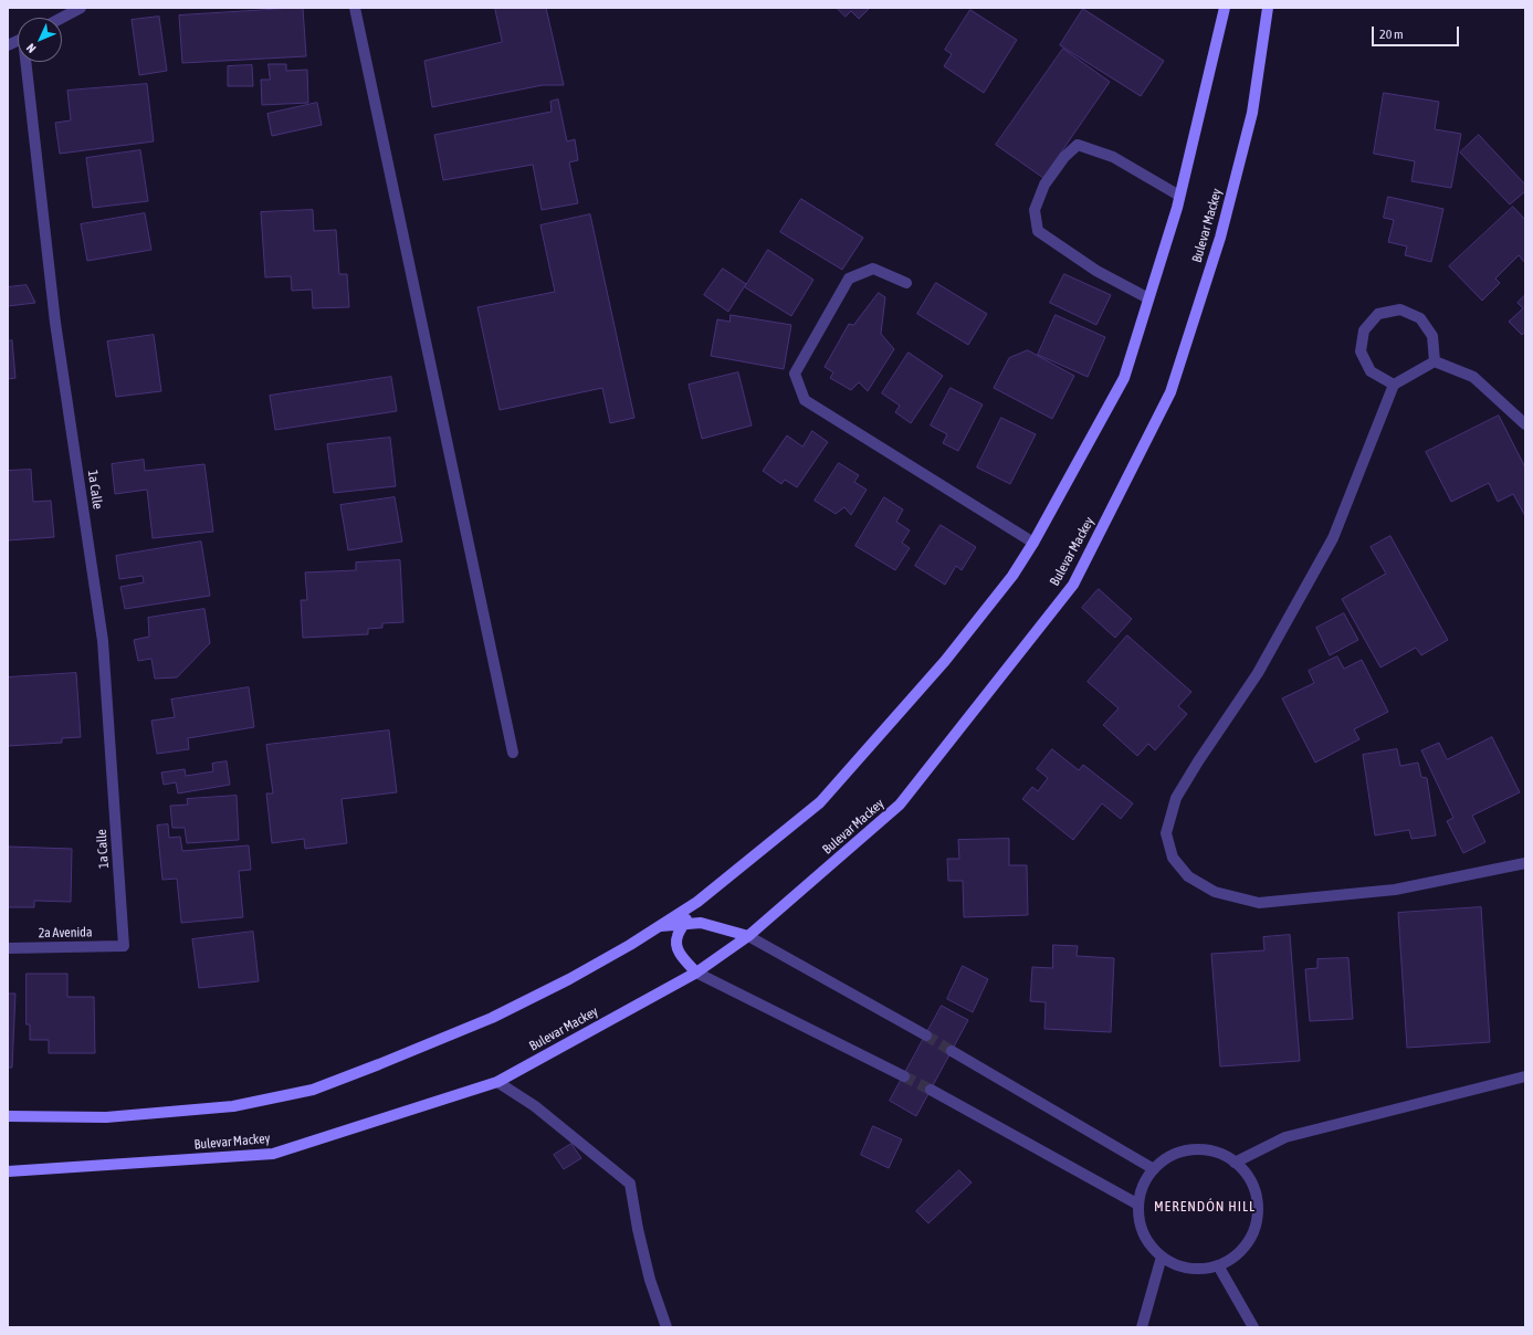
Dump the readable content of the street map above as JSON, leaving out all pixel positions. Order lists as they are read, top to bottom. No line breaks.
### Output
{"streets":{"main road":["Bulevar Mackey"],"street":["1a Calle","2a Avenida"]},"crossings":[["1a Calle","2a Avenida"]],"districts":["MERENDÓN HILL"],"scale_bar":"20 m","north":"bottom left"}
